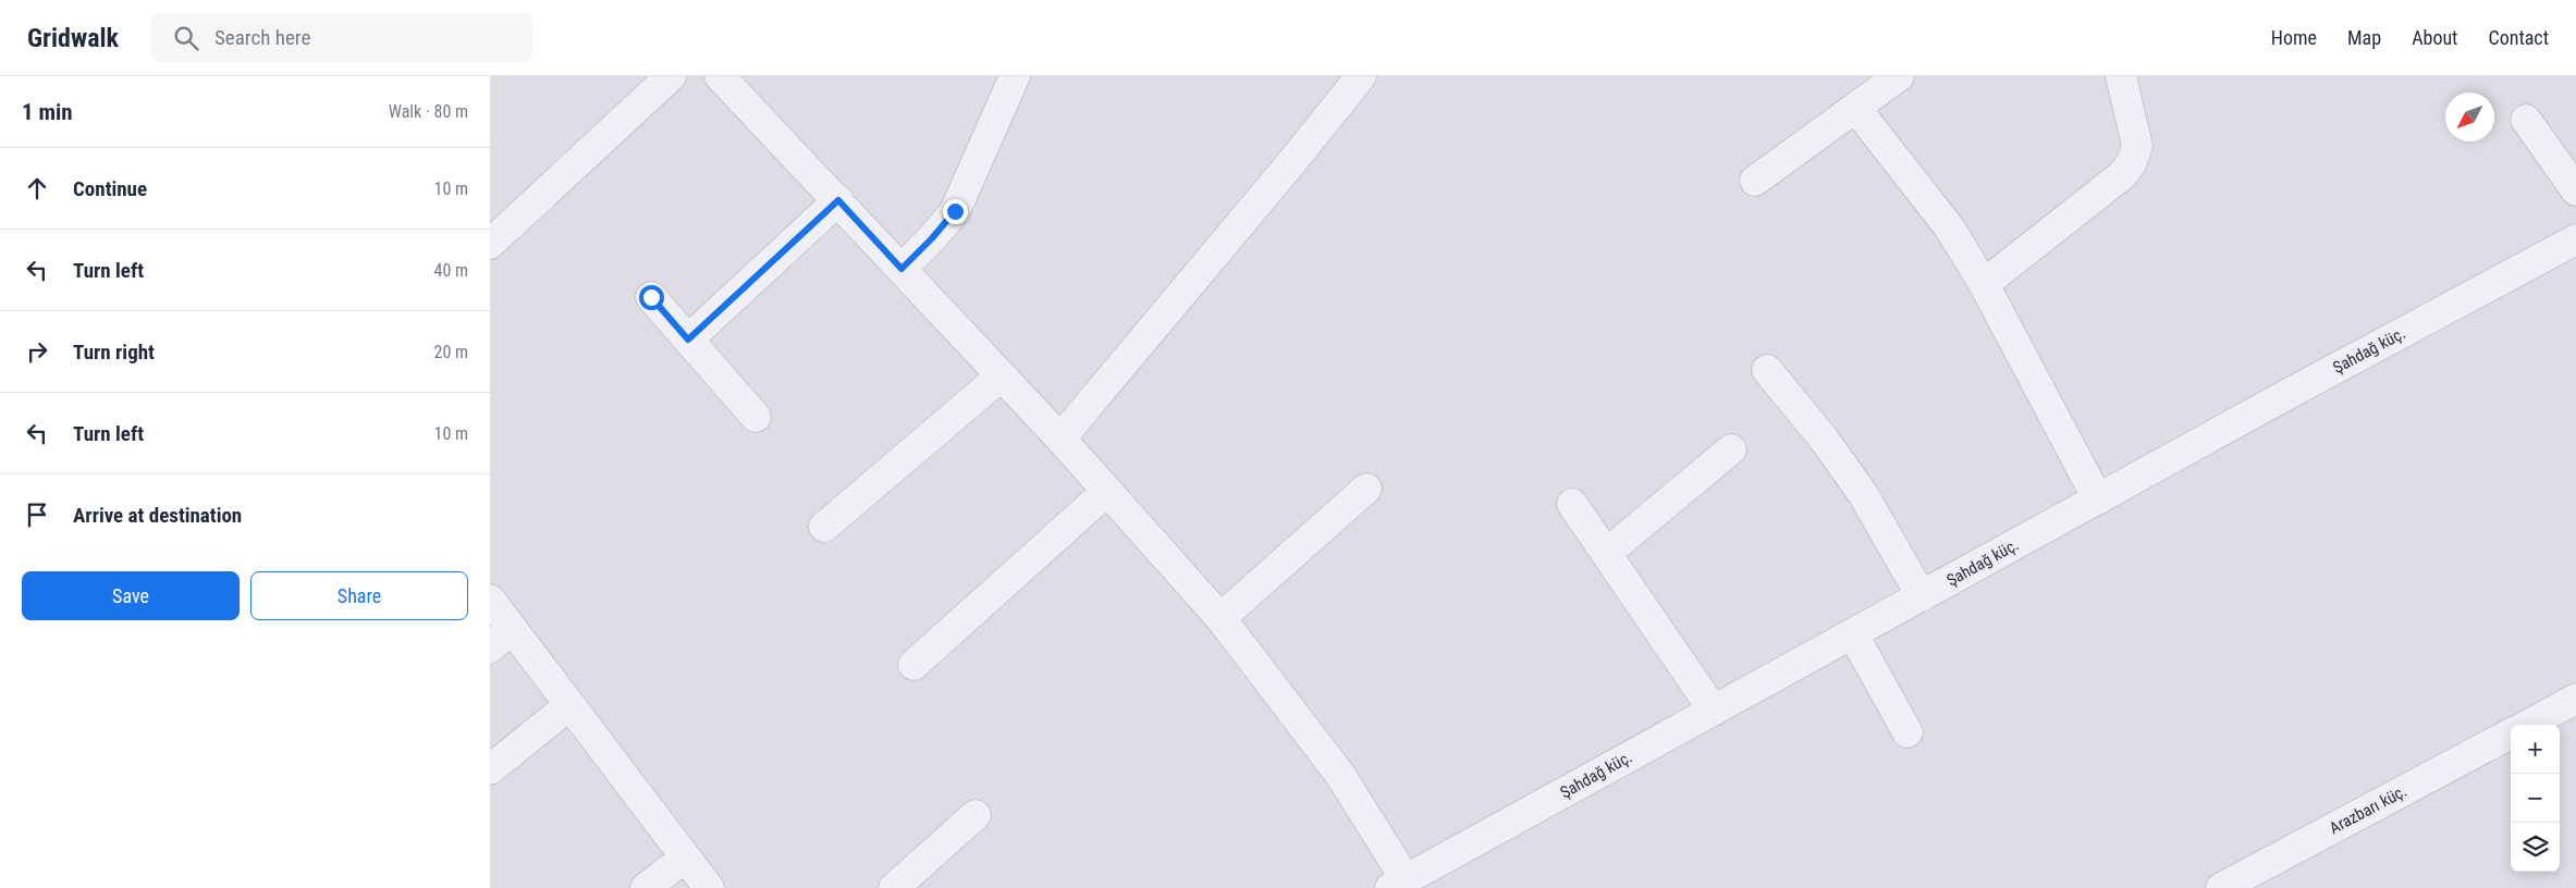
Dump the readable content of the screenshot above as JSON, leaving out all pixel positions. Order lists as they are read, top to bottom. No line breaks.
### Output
{"streets":{"street":["Şahdağ küç.","Arazbarı küç."]},"north":"bottom left","page":{"header":"Gridwalk","search":"Search here","nav":["Home","Map","About","Contact"],"heading":["1 min","Walk · 80 m"],"list":[["Continue","10 m"],["Turn left","40 m"],["Turn right","20 m"],["Turn left","10 m"],"Arrive at destination"],"buttons":["Save","Share"],"map_buttons":["+","−"]}}
